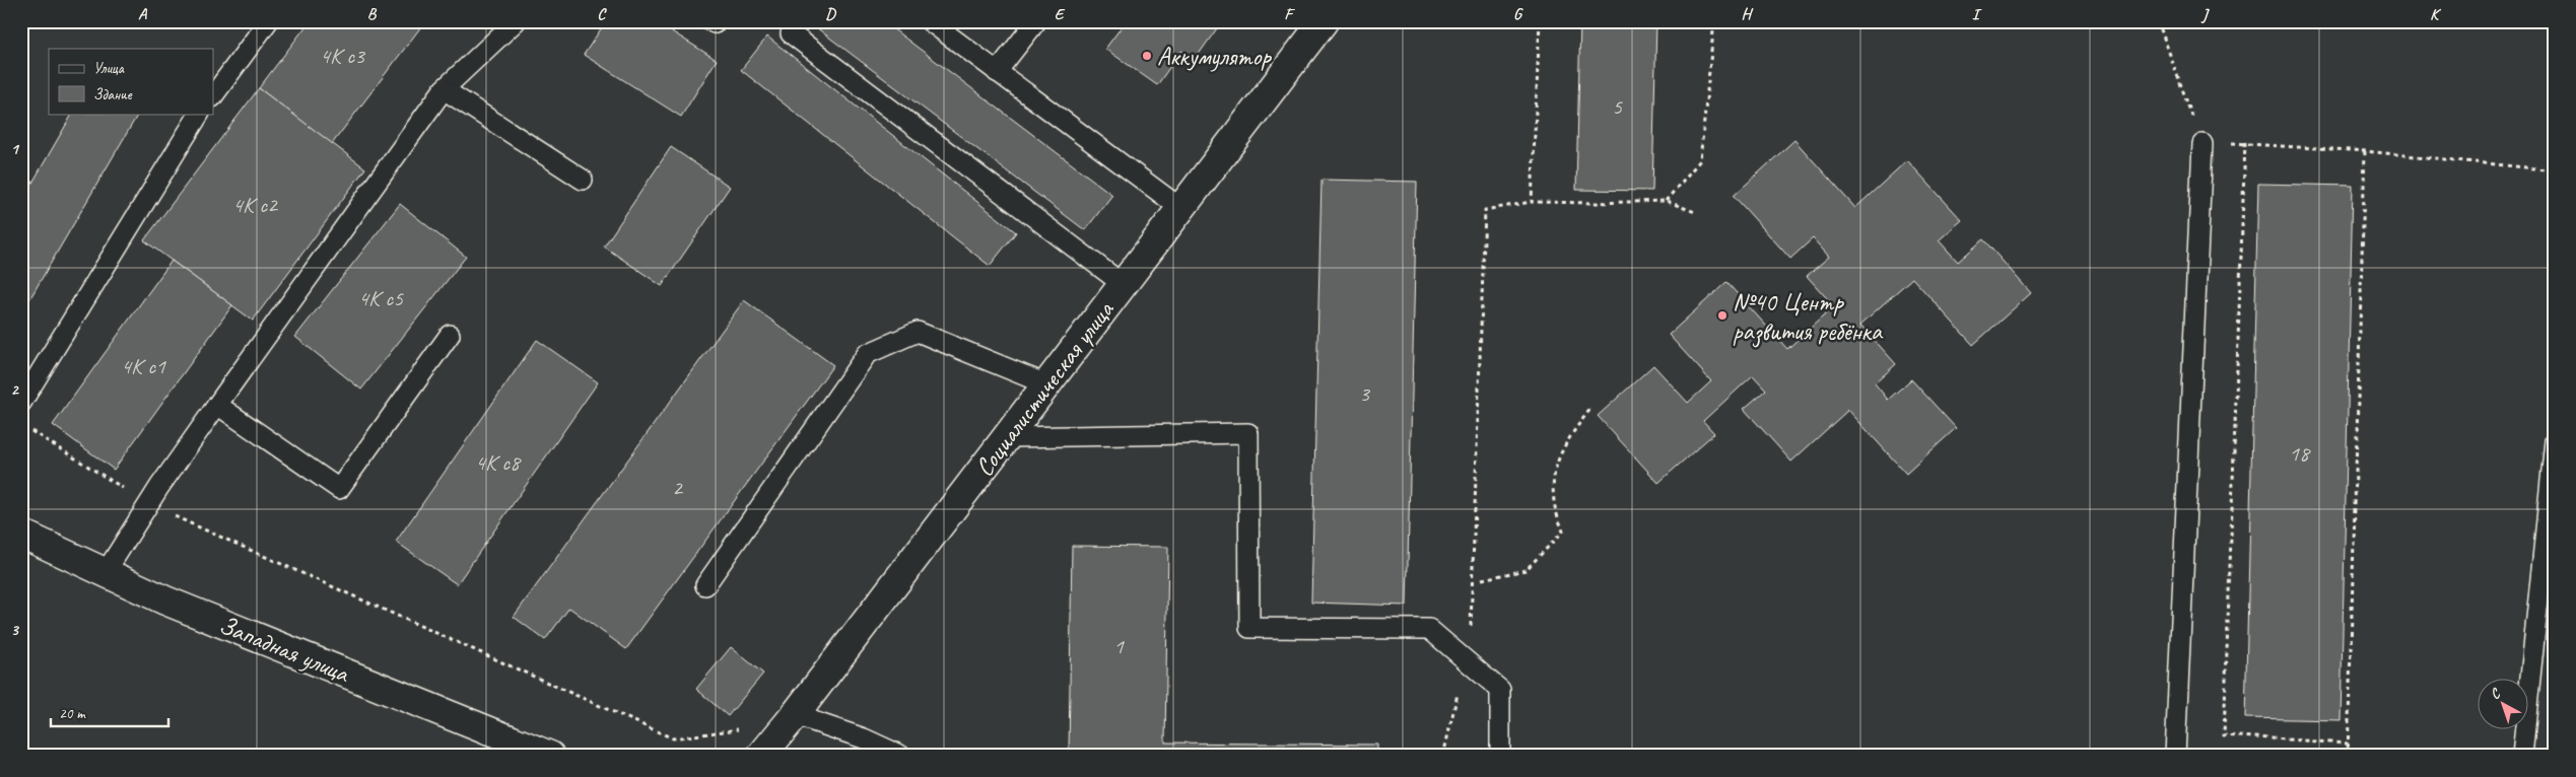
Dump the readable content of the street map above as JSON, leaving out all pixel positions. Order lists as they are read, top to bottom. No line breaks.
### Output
{"streets":{"street":["Социалистическая улица","Западная улица"]},"places":["Аккумулятор","№40 Центр развития ребёнка"],"house_numbers":["4К с3","5","4К с2","4К с5","4К с1","3","18","4К с8","2","1"],"legend":["Улица","Здание"],"scale_bar":"20 m","north":"top left","grid":{"columns":["A","B","C","D","E","F","G","H","I","J","K"],"rows":["1","2","3"]}}
